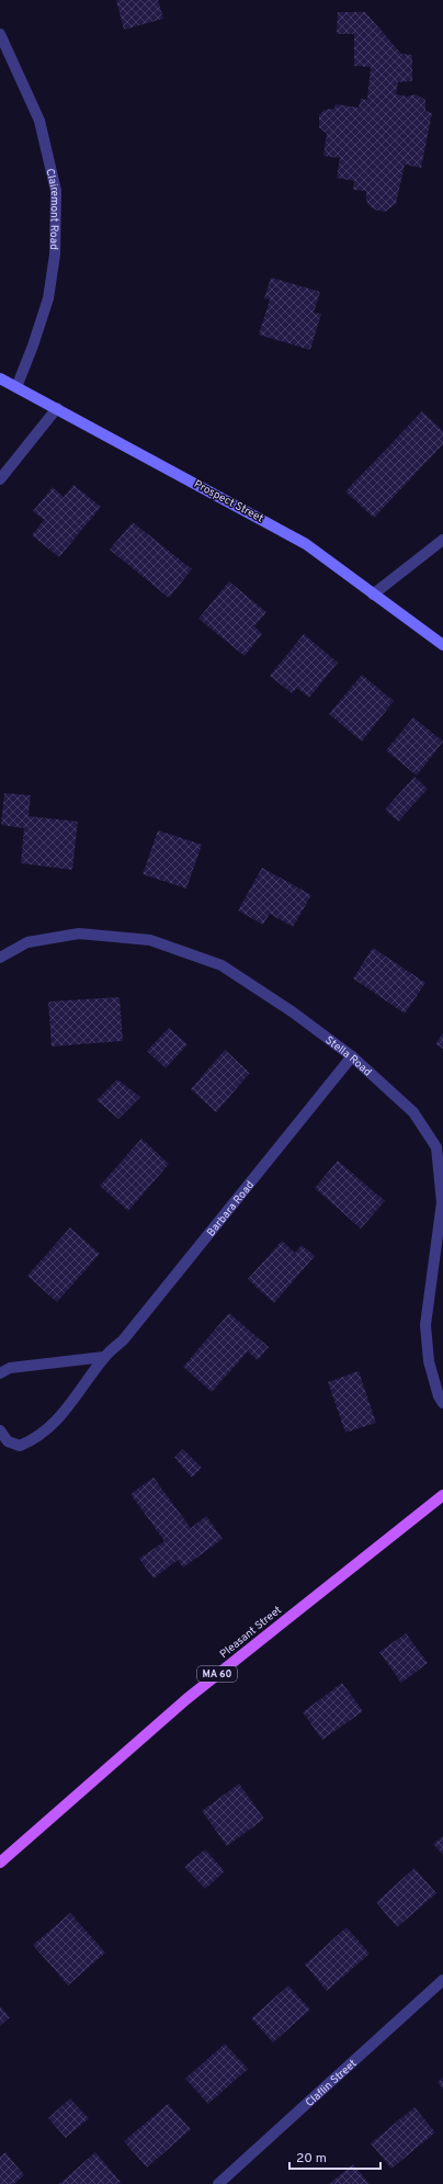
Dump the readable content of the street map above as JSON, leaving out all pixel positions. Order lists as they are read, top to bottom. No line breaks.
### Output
{"streets":{"main road":["Pleasant Street","MA 60"],"street":["Clairemont Road","Prospect Street","Stella Road","Barbara Road","Claflin Street"]},"crossings":[["Clairemont Road","Prospect Street"],["Stella Road","Barbara Road"]],"scale_bar":"20 m"}
